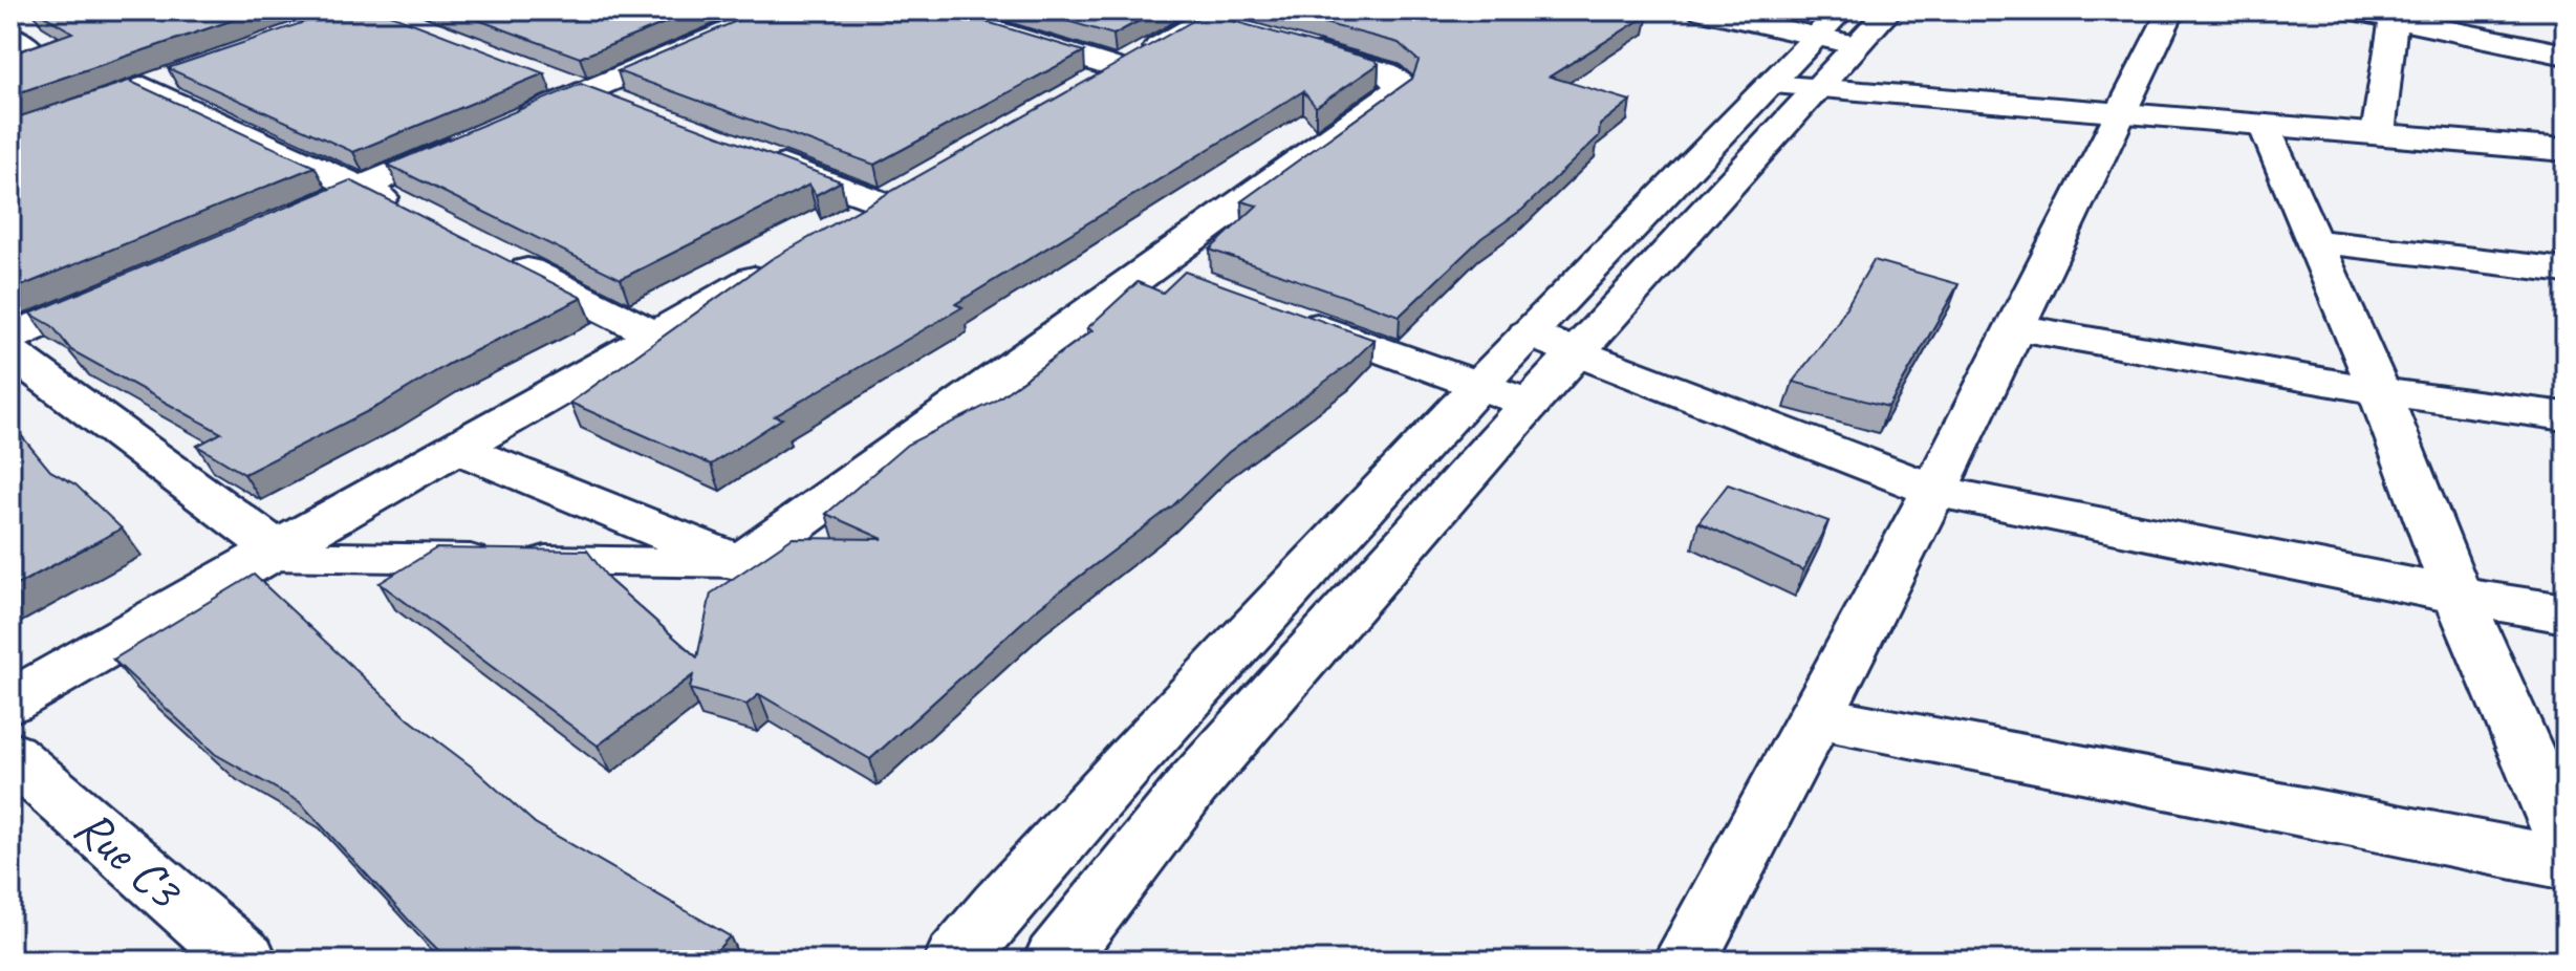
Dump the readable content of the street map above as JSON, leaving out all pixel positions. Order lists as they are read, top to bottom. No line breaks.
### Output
{"streets":{"street":["Rue C3"]}}
